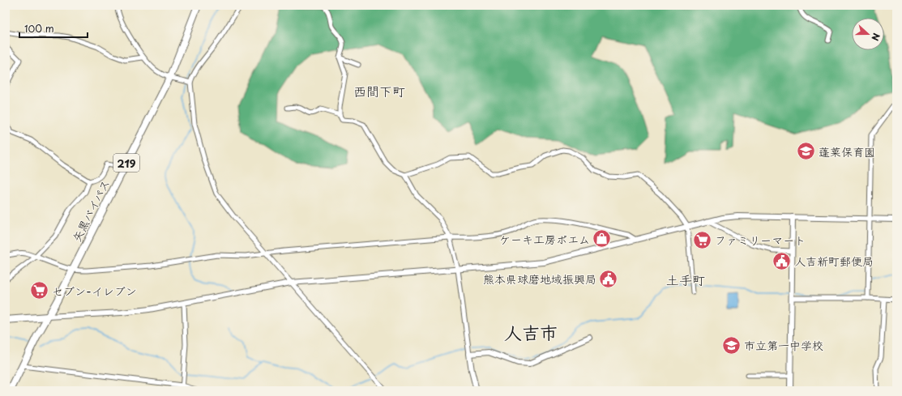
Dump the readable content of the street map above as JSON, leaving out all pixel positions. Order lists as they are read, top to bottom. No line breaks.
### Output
{"streets":{"highway":["219","矢黒バイパス"]},"crossings":[["219","矢黒バイパス"]],"districts":["西間下町","土手町","人吉市"],"places":{"school or university":["蓬莱保育園","市立第一中学校"],"shop":["ケーキ工房ポエム"],"supermarket":["ファミリーマート","セブン-イレブン"],"public building":["人吉新町郵便局","熊本県球磨地域振興局"]},"scale_bar":"100 m","north":"right"}
